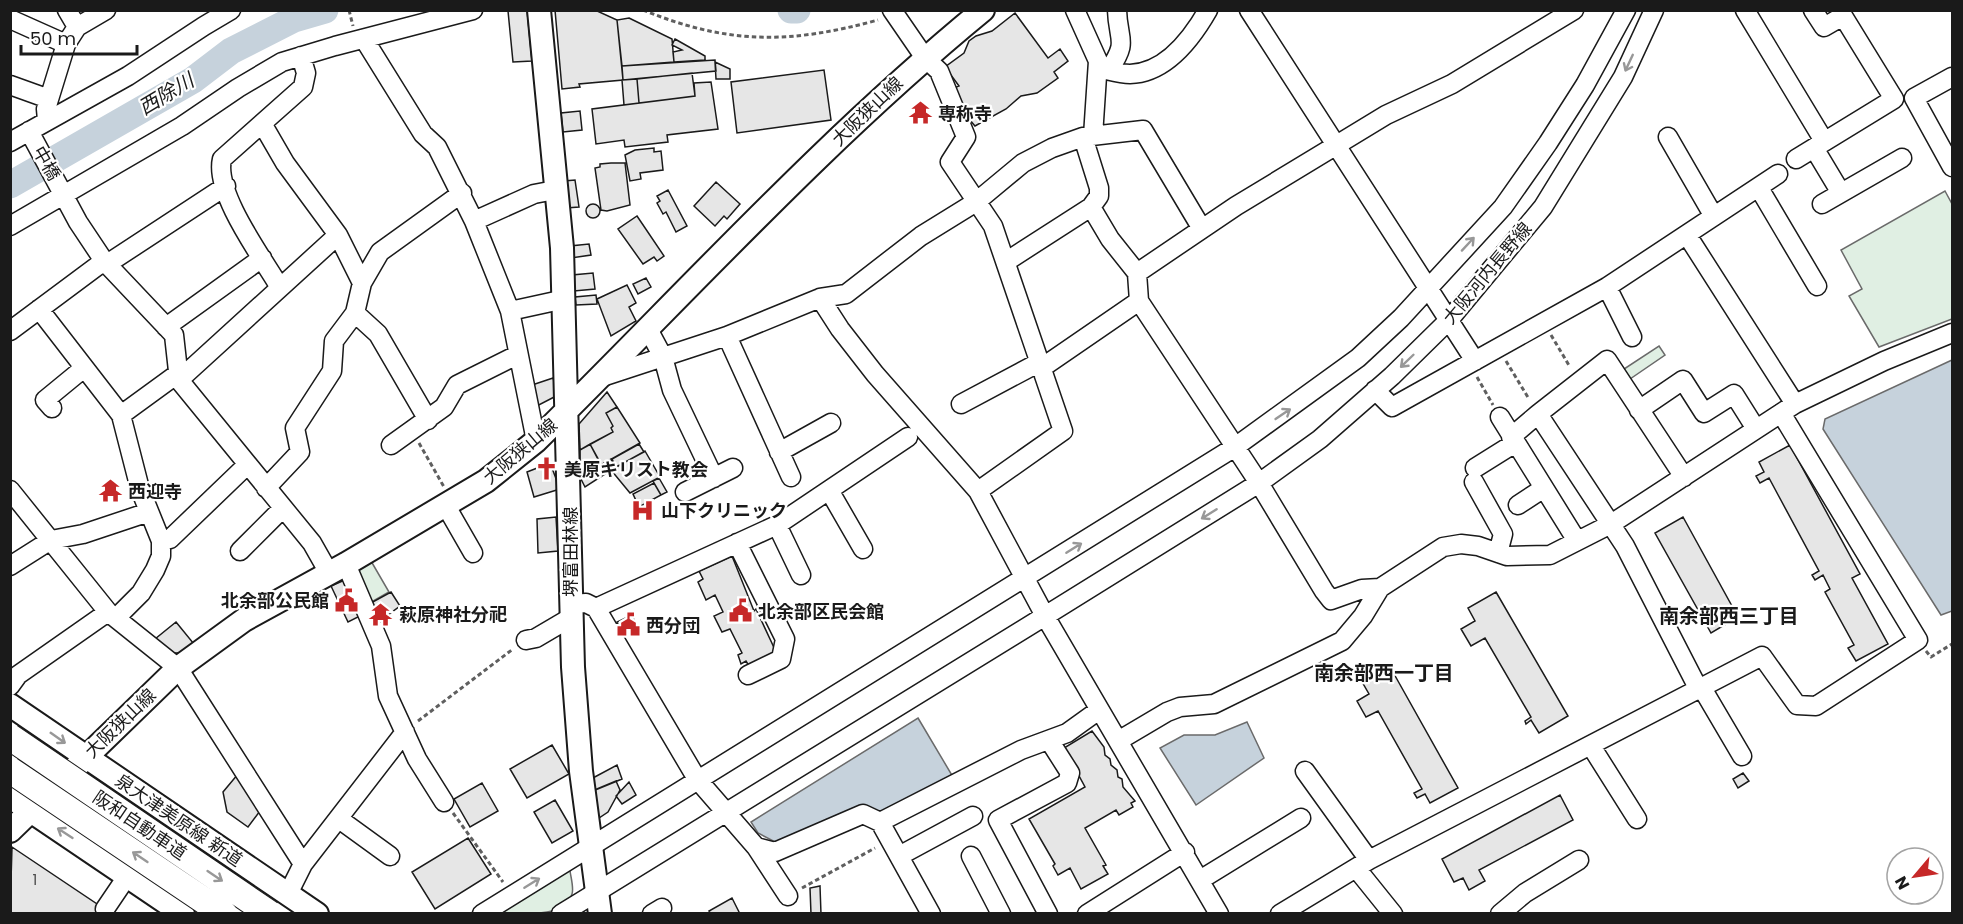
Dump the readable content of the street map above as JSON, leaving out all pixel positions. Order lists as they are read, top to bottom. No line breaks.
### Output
{"streets":{"highway":["阪和自動車道"],"main road":["大阪狭山線","堺富田林線","泉大津美原線 新道"],"street":["中橋","大阪河内長野線"]},"crossings":[["大阪狭山線","堺富田林線"],["大阪狭山線","泉大津美原線 新道"],["大阪河内長野線","堺富田林線"]],"districts":["南余部西三丁目","南余部西一丁目"],"water":["西除川"],"places":{"temple":["専称寺","西迎寺","萩原神社分祀"],"church":["美原キリスト教会"],"hospital":["山下クリニック"],"public building":["北余部公民館","北余部区民会館","西分団"]},"house_numbers":["1"],"scale_bar":"50 m","north":"bottom left"}
